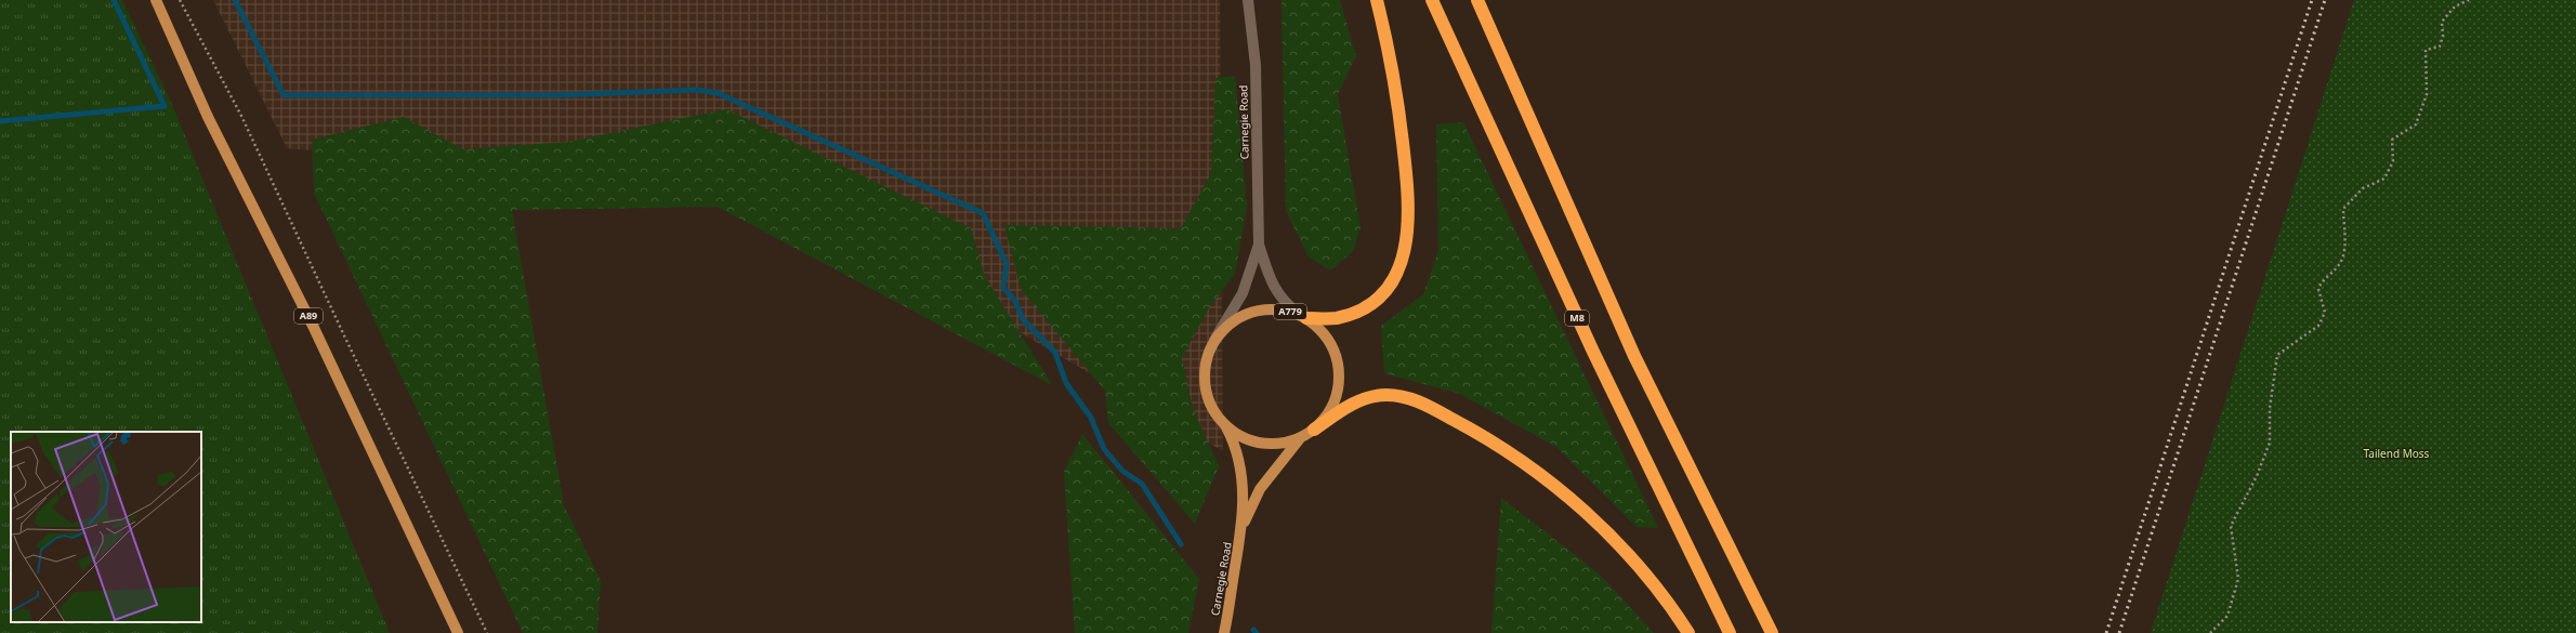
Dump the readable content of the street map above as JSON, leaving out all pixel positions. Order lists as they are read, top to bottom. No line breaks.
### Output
{"streets":{"highway":["M8"],"main road":["Carnegie Road","A779","A89"]},"crossings":[["Carnegie Road","A779"]],"parks":["Tailend Moss"]}
